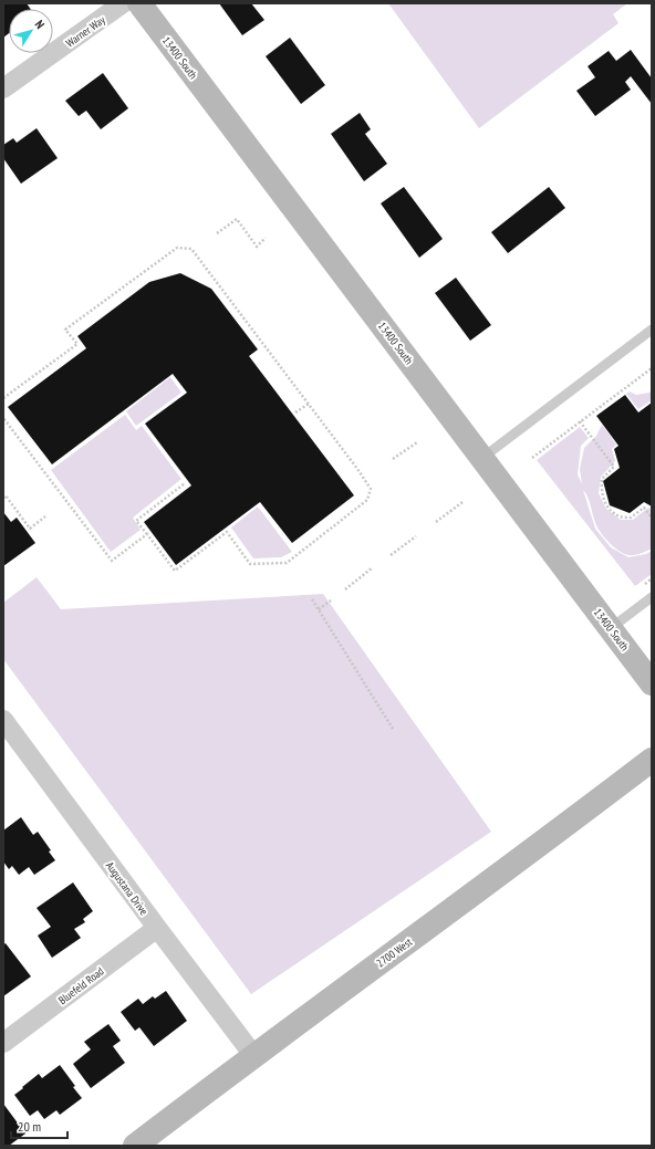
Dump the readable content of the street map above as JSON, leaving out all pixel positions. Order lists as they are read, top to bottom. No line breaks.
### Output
{"streets":{"main road":["13400 South","2700 West"],"street":["Warner Way","Augustana Drive","Bluefeld Road"]},"crossings":[["Augustana Drive","2700 West"],["Augustana Drive","Bluefeld Road"]],"scale_bar":"20 m","north":"top right"}
